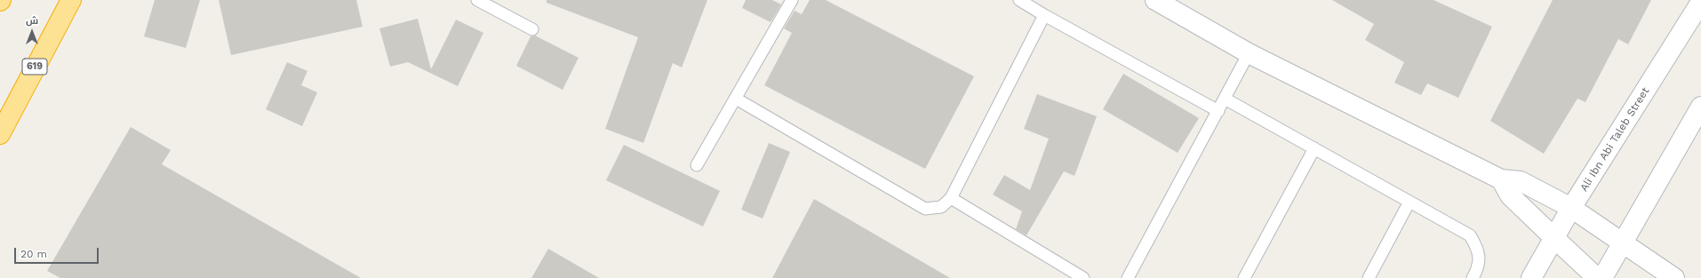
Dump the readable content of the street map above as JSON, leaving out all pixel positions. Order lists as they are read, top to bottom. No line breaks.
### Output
{"streets":{"highway":["619"],"street":["Ali Ibn Abi Taleb Street"]},"scale_bar":"20 m","north":"top"}
